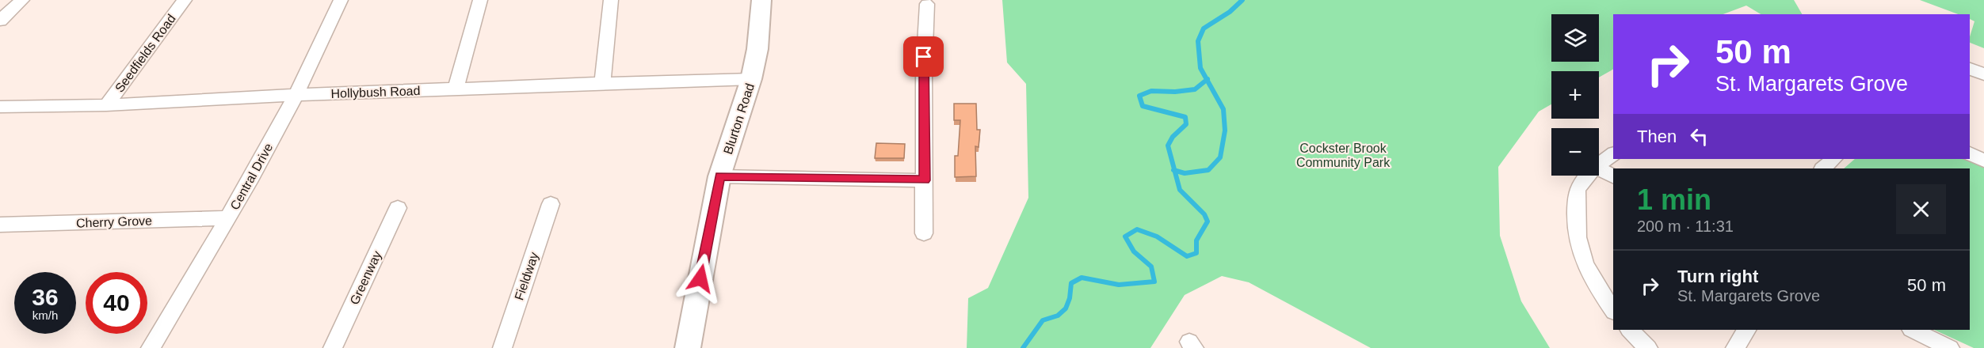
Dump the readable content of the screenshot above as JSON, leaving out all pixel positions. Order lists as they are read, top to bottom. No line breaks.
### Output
{"streets":{"street":["Seedfields Road","Hollybush Road","Blurton Road","Central Drive","Cherry Grove","Fieldway","Greenway"]},"crossings":[["Seedfields Road","Hollybush Road"],["Hollybush Road","Blurton Road"],["Hollybush Road","Central Drive"],["Central Drive","Cherry Grove"]],"parks":["Cockster Brook Community Park"],"page":{"map_buttons":["+","−"],"turn":["50 m","St. Margarets Grove"],"then":"Then","heading":["1 min","200 m · 11:31"],"list":[{"name":"Turn right","note":"St. Margarets Grove","value":"50 m"}],"speed":"36 km/h","limit":"40"}}
